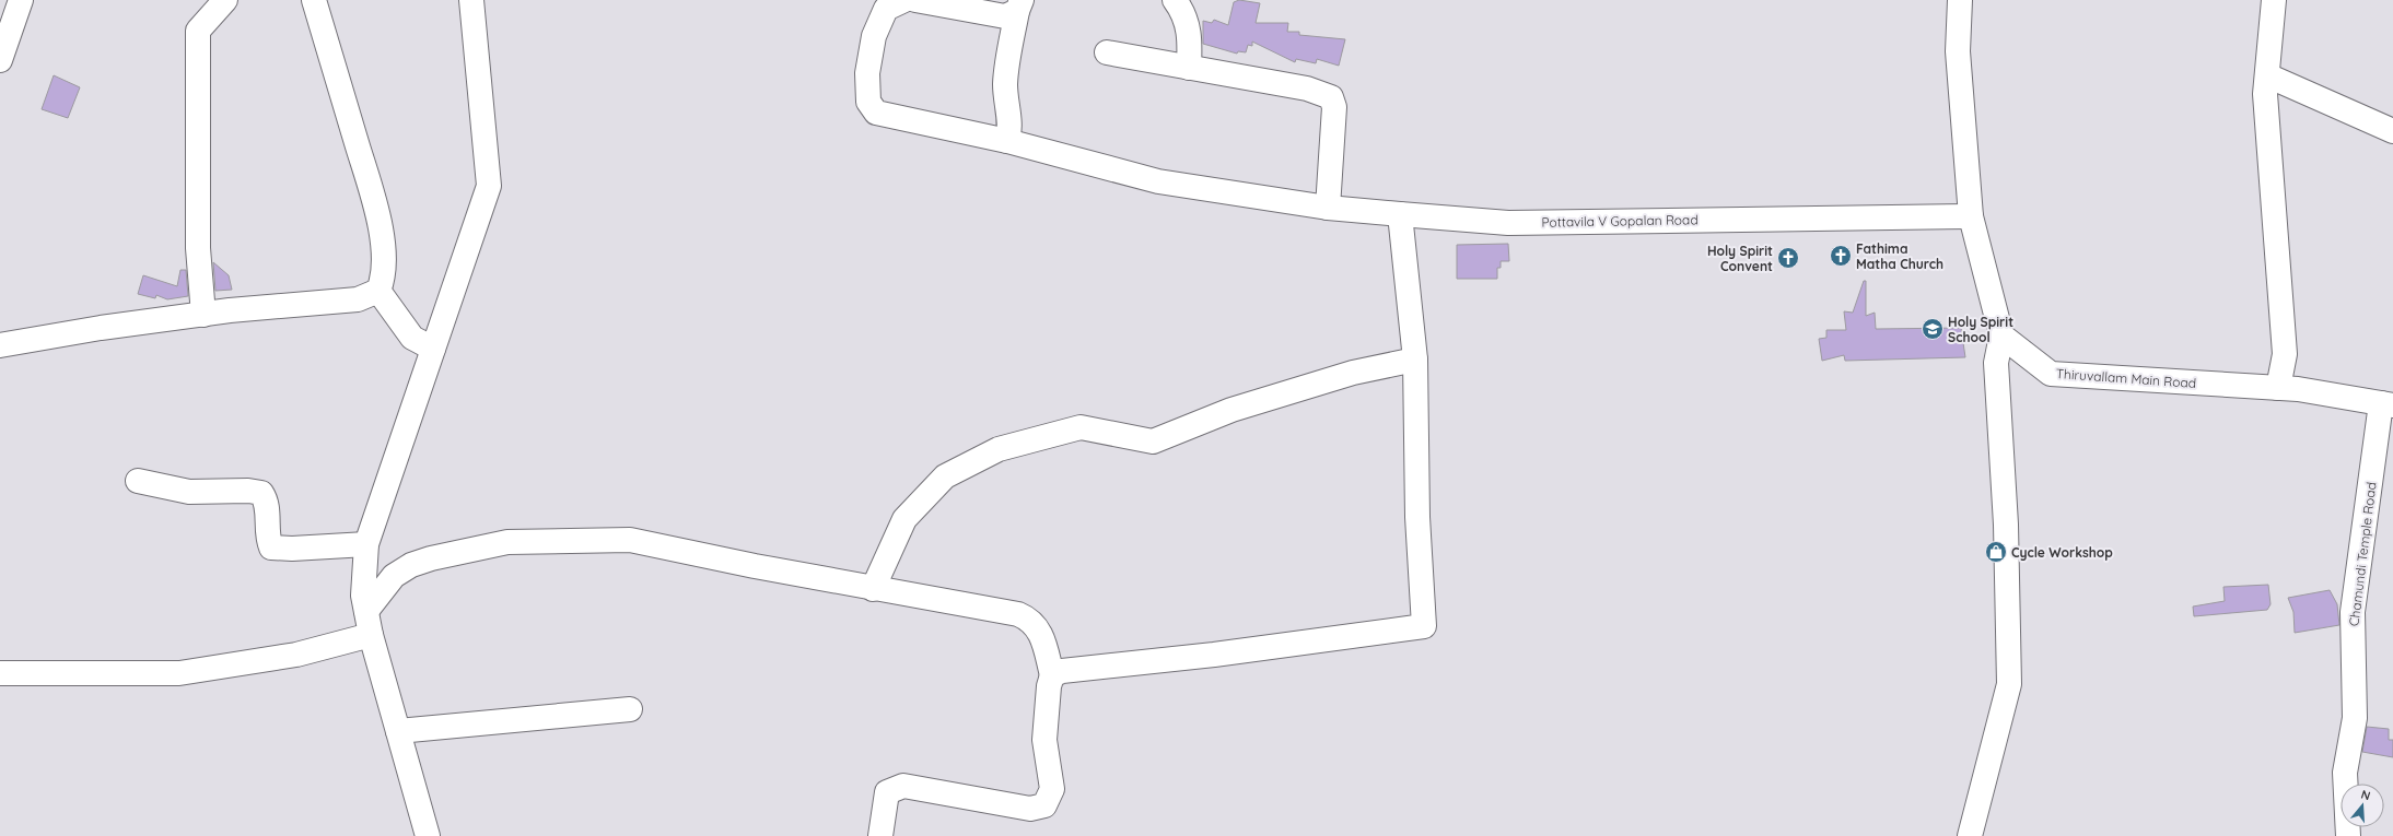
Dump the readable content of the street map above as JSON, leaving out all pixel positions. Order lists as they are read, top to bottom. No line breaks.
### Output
{"streets":{"street":["Pottavila V Gopalan Road","Thiruvallam Main Road","Chamundi Temple Road"]},"crossings":[["Thiruvallam Main Road","Chamundi Temple Road"]],"places":{"church":["Fathima Matha Church","Holy Spirit Convent"],"school or university":["Holy Spirit School"],"shop":["Cycle Workshop"]},"north":"top"}
